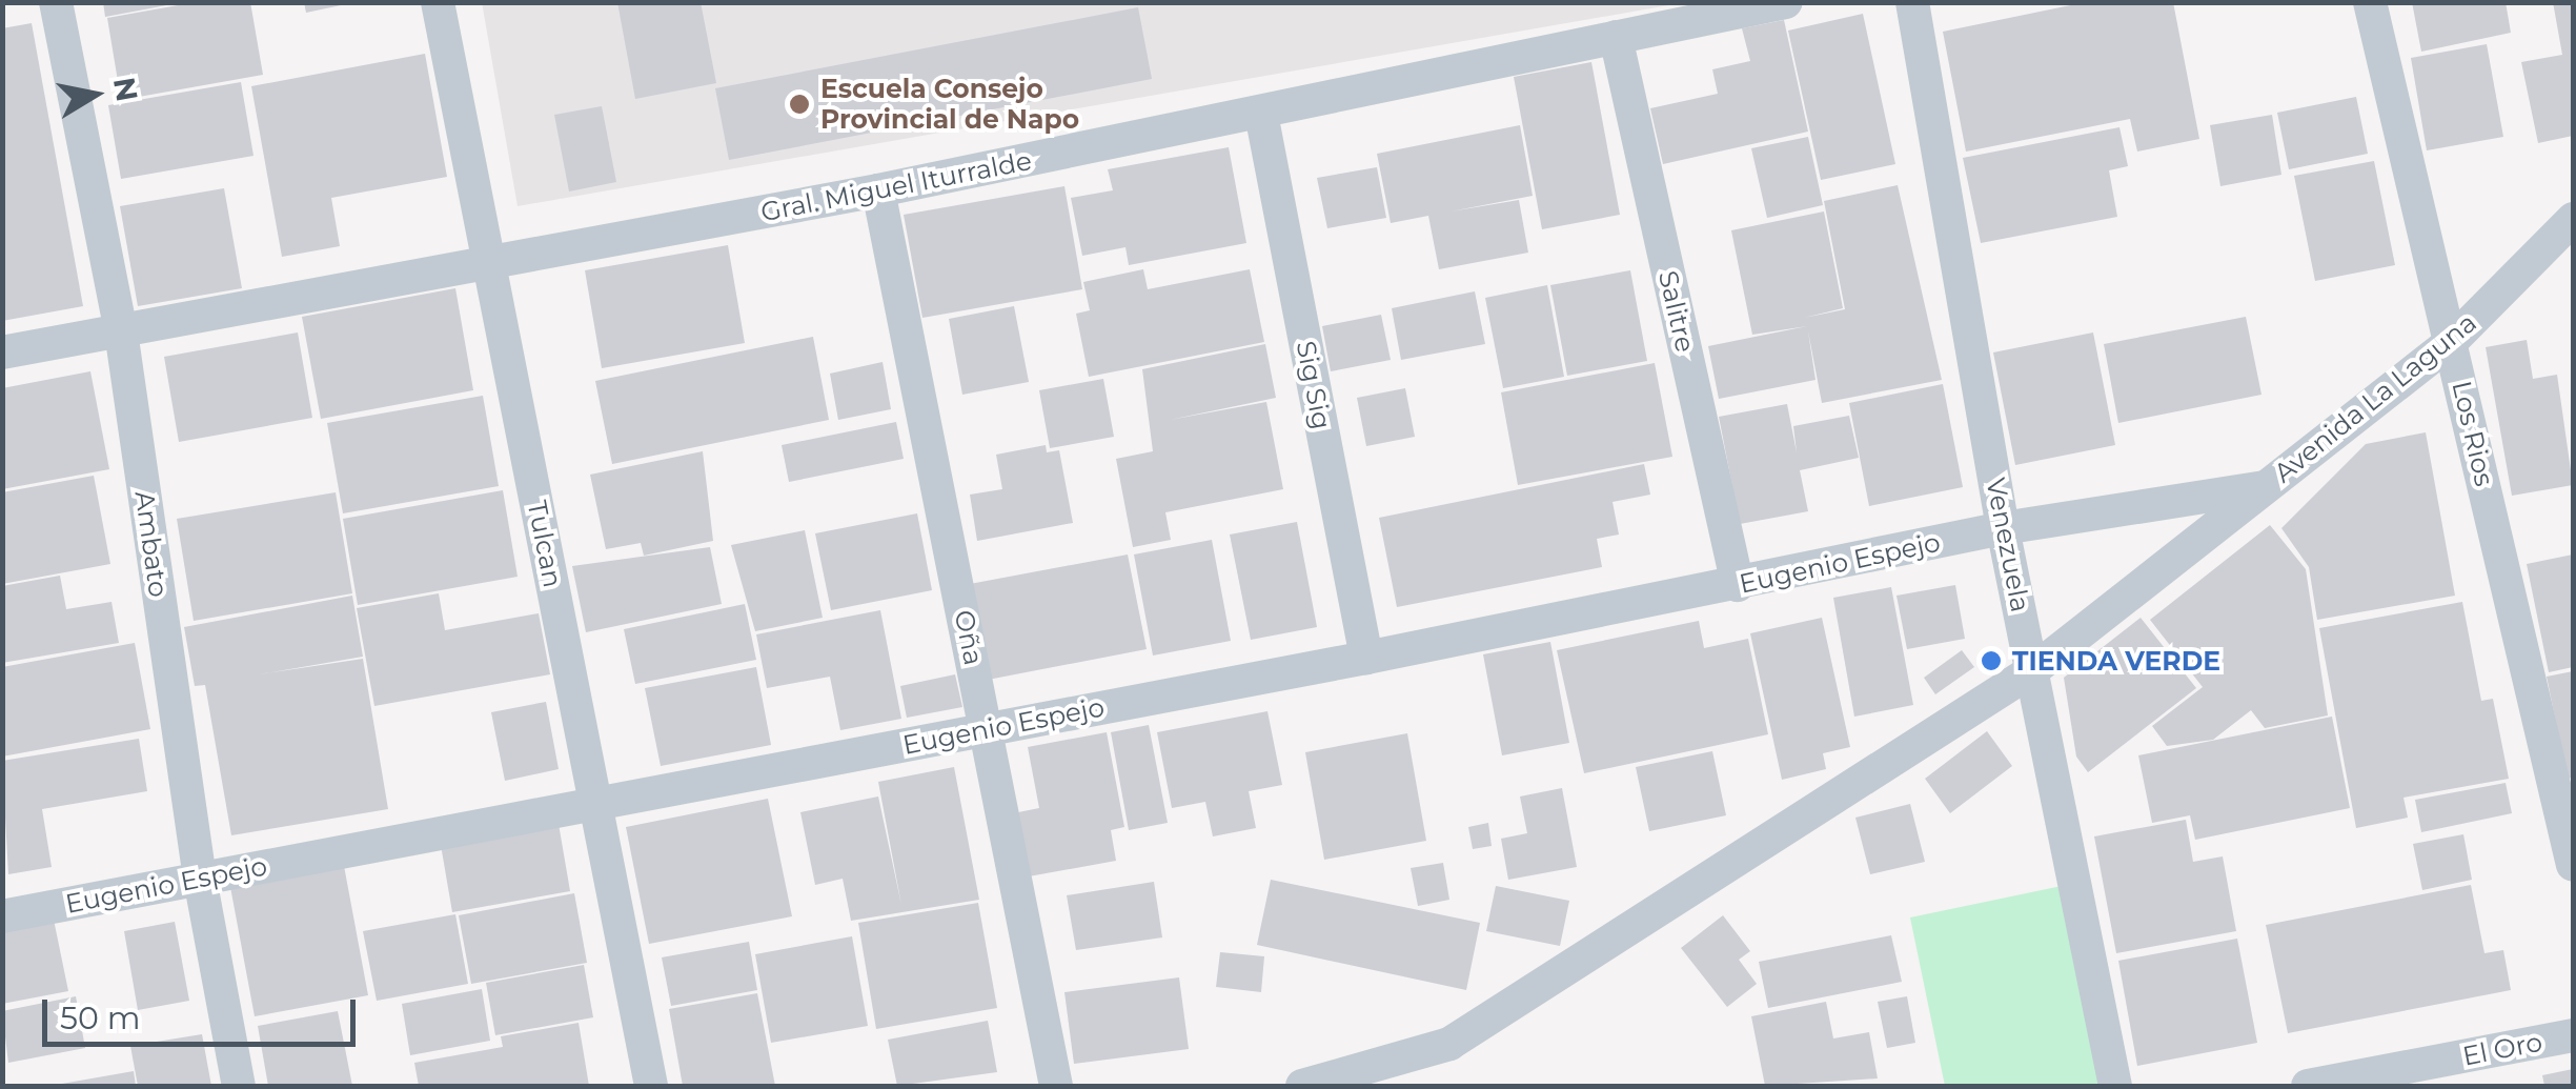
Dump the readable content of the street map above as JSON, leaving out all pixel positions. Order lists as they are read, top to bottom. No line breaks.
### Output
{"streets":{"street":["Gral. Miguel Iturralde","Salitre","Sig Sig","Avenida La Laguna","Los Rios","Ambato","Tulcan","Venezuela","Eugenio Espejo","Oña","El Oro"]},"crossings":[["Gral. Miguel Iturralde","Salitre"],["Gral. Miguel Iturralde","Sig Sig"],["Gral. Miguel Iturralde","Ambato"],["Gral. Miguel Iturralde","Tulcan"],["Gral. Miguel Iturralde","Oña"],["Salitre","Eugenio Espejo"],["Sig Sig","Eugenio Espejo"],["Avenida La Laguna","Los Rios"],["Avenida La Laguna","Venezuela"],["Avenida La Laguna","Eugenio Espejo"],["Ambato","Eugenio Espejo"],["Tulcan","Eugenio Espejo"],["Venezuela","Eugenio Espejo"],["Eugenio Espejo","Oña"]],"places":["Escuela Consejo Provincial de Napo","TIENDA VERDE"],"scale_bar":"50 m","north":"right"}
